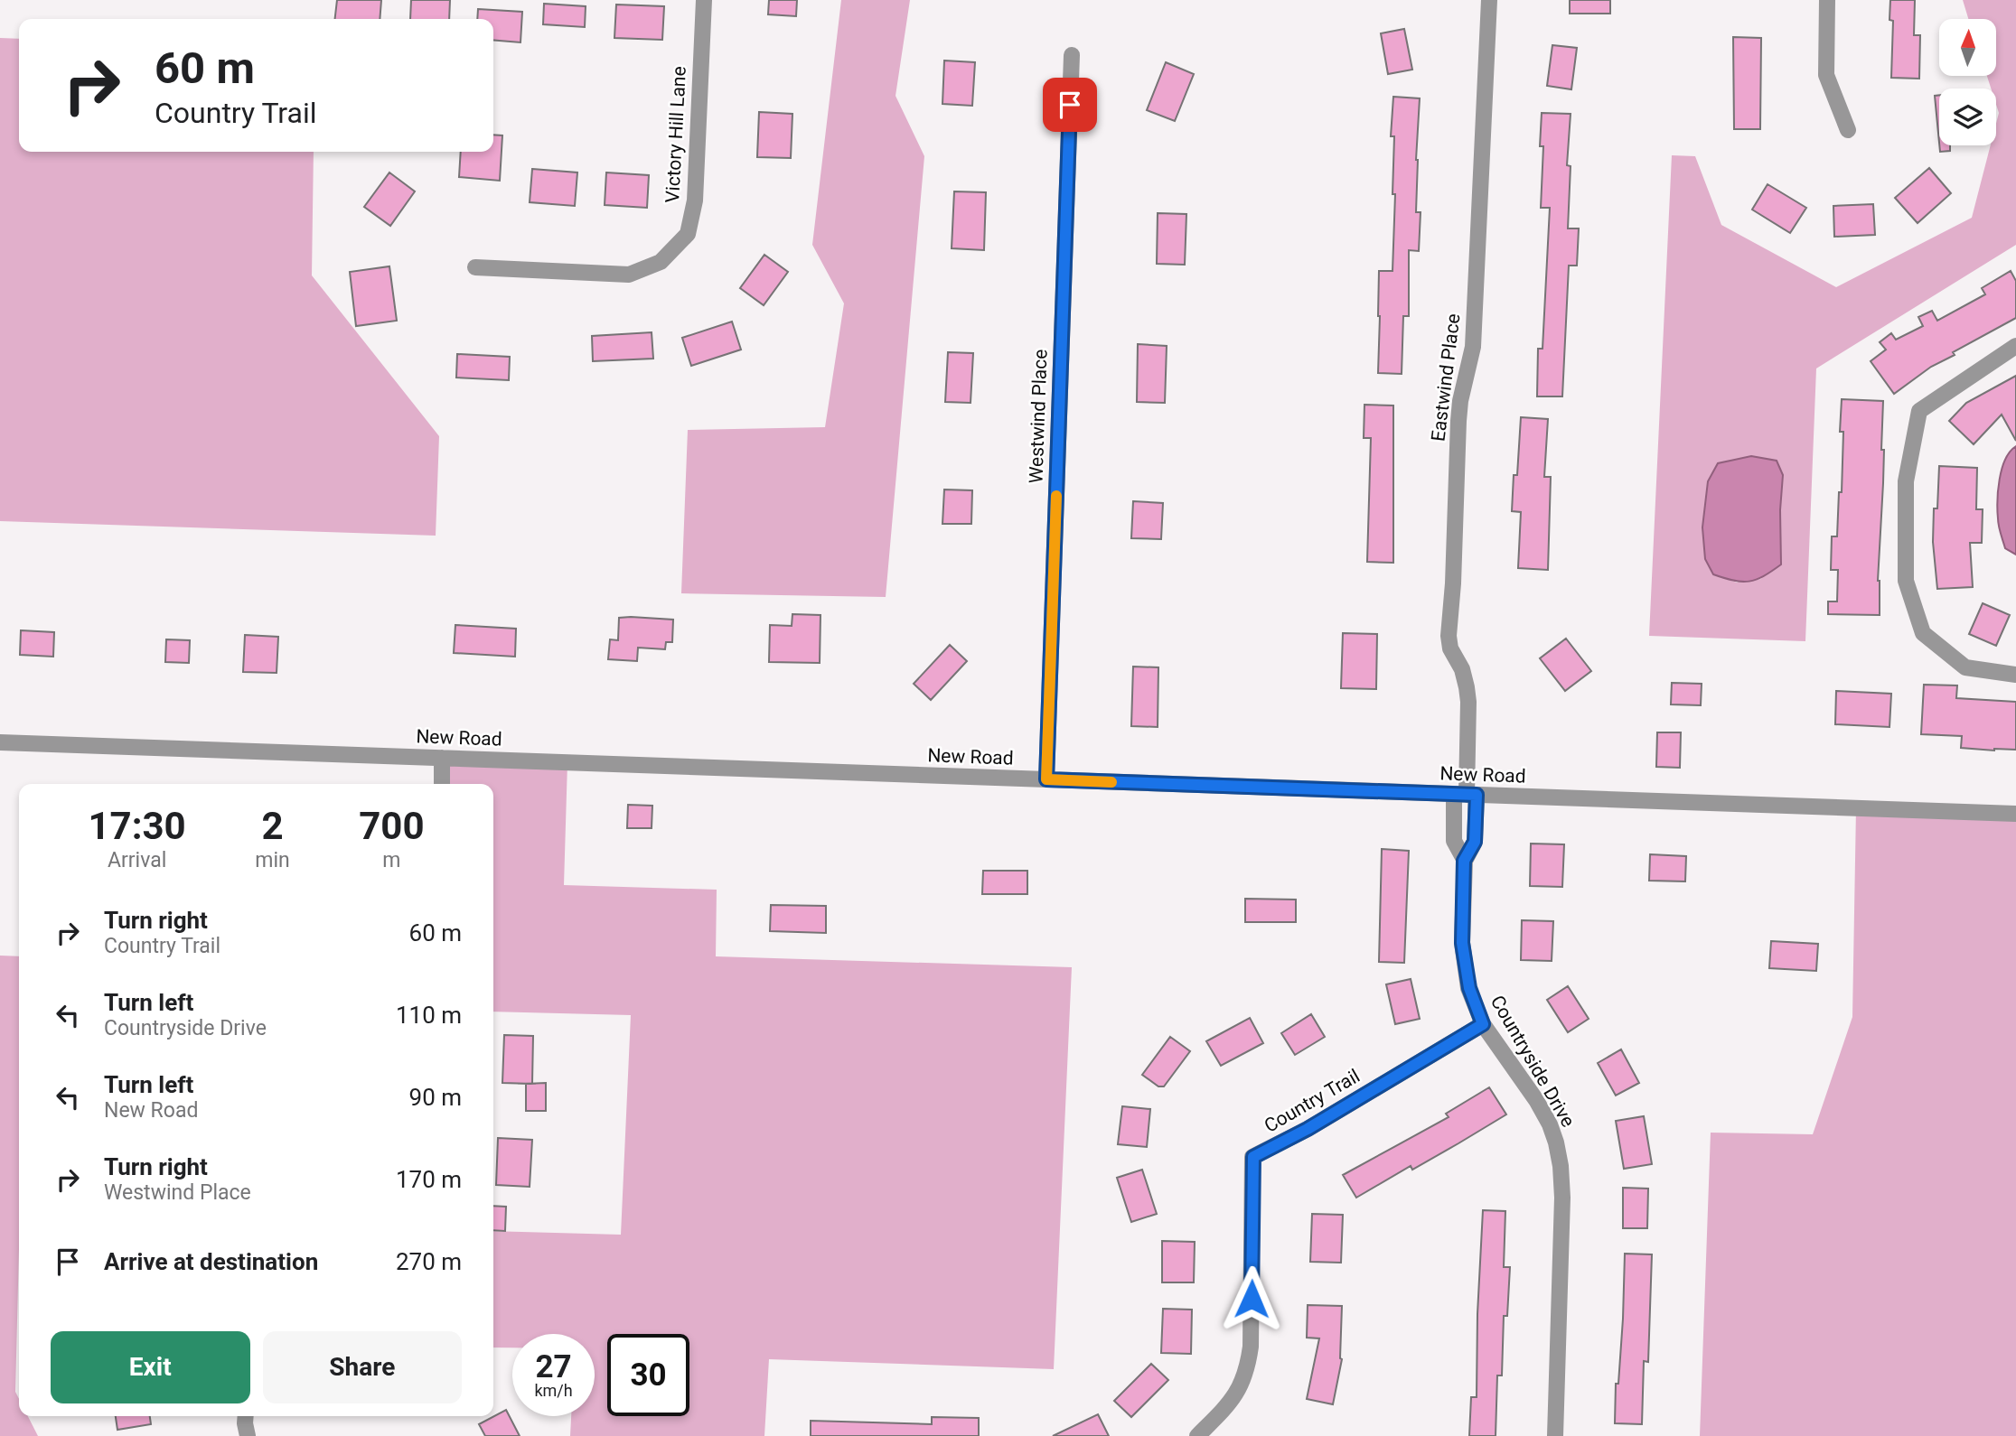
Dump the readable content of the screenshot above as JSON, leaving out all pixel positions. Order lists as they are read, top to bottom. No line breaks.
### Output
{"streets":{"street":["Victory Hill Lane","Eastwind Place","Westwind Place","New Road","Countryside Drive","Country Trail"]},"crossings":[["Eastwind Place","New Road"],["Eastwind Place","Countryside Drive"],["Westwind Place","New Road"],["New Road","Countryside Drive"],["Countryside Drive","Country Trail"]],"north":"top","page":{"turn":["60 m","Country Trail"],"eta":["17:30","Arrival","2","min","700","m"],"list":[{"name":"Turn right","note":"Country Trail","value":"60 m"},{"name":"Turn left","note":"Countryside Drive","value":"110 m"},{"name":"Turn left","note":"New Road","value":"90 m"},{"name":"Turn right","note":"Westwind Place","value":"170 m"},{"name":"Arrive at destination","value":"270 m"}],"buttons":["Exit","Share"],"speed":"27 km/h","limit":"30"}}
